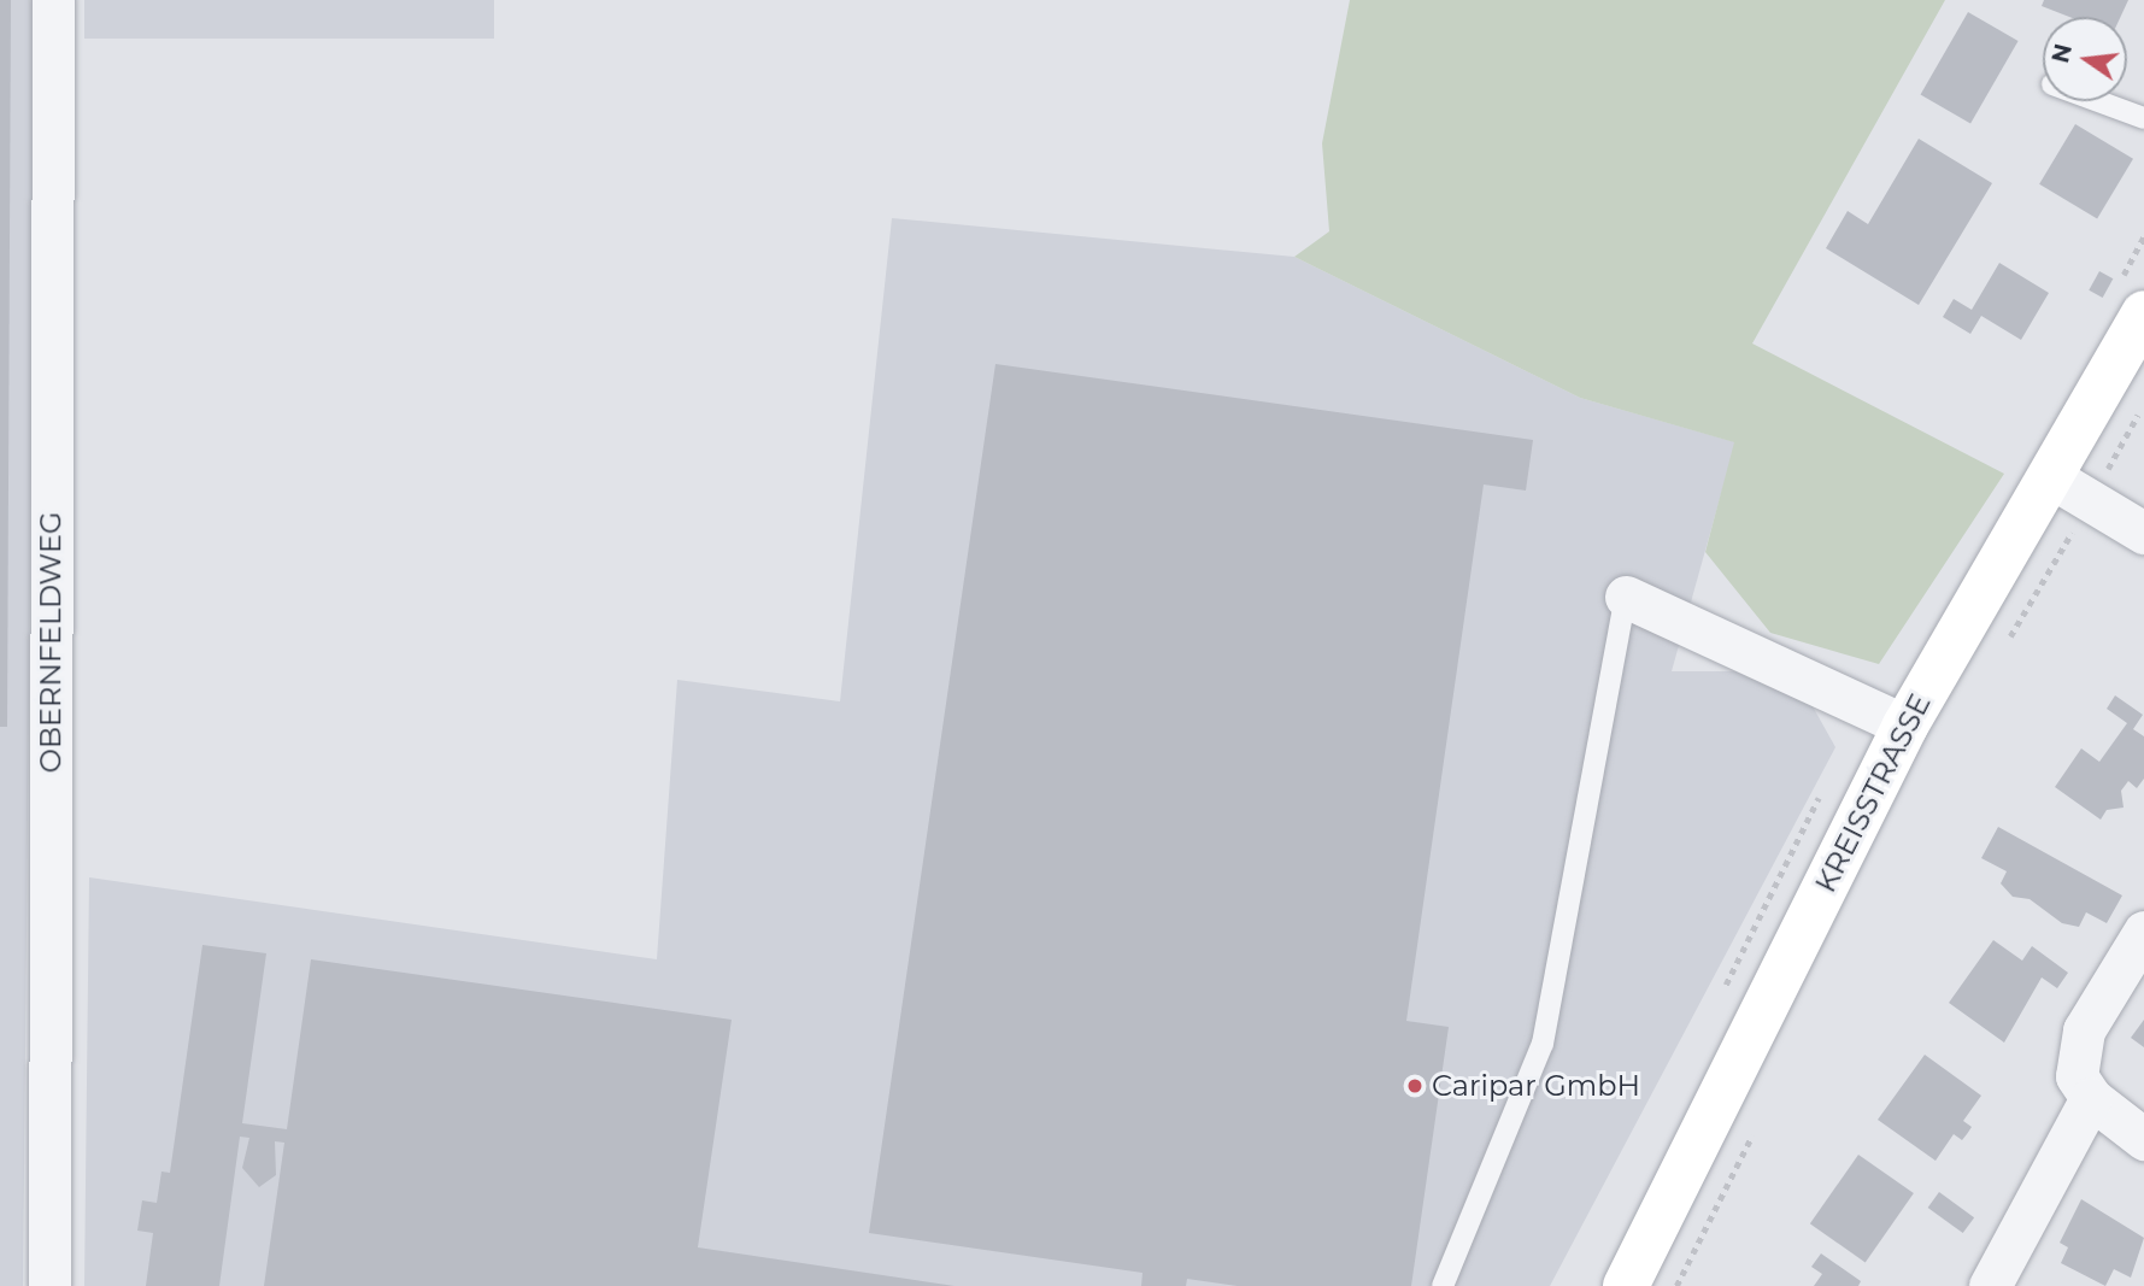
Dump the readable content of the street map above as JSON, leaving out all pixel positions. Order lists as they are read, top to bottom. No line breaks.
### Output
{"streets":{"main road":["KREISSTRASSE"],"street":["OBERNFELDWEG"]},"places":["Caripar GmbH"],"north":"left"}
